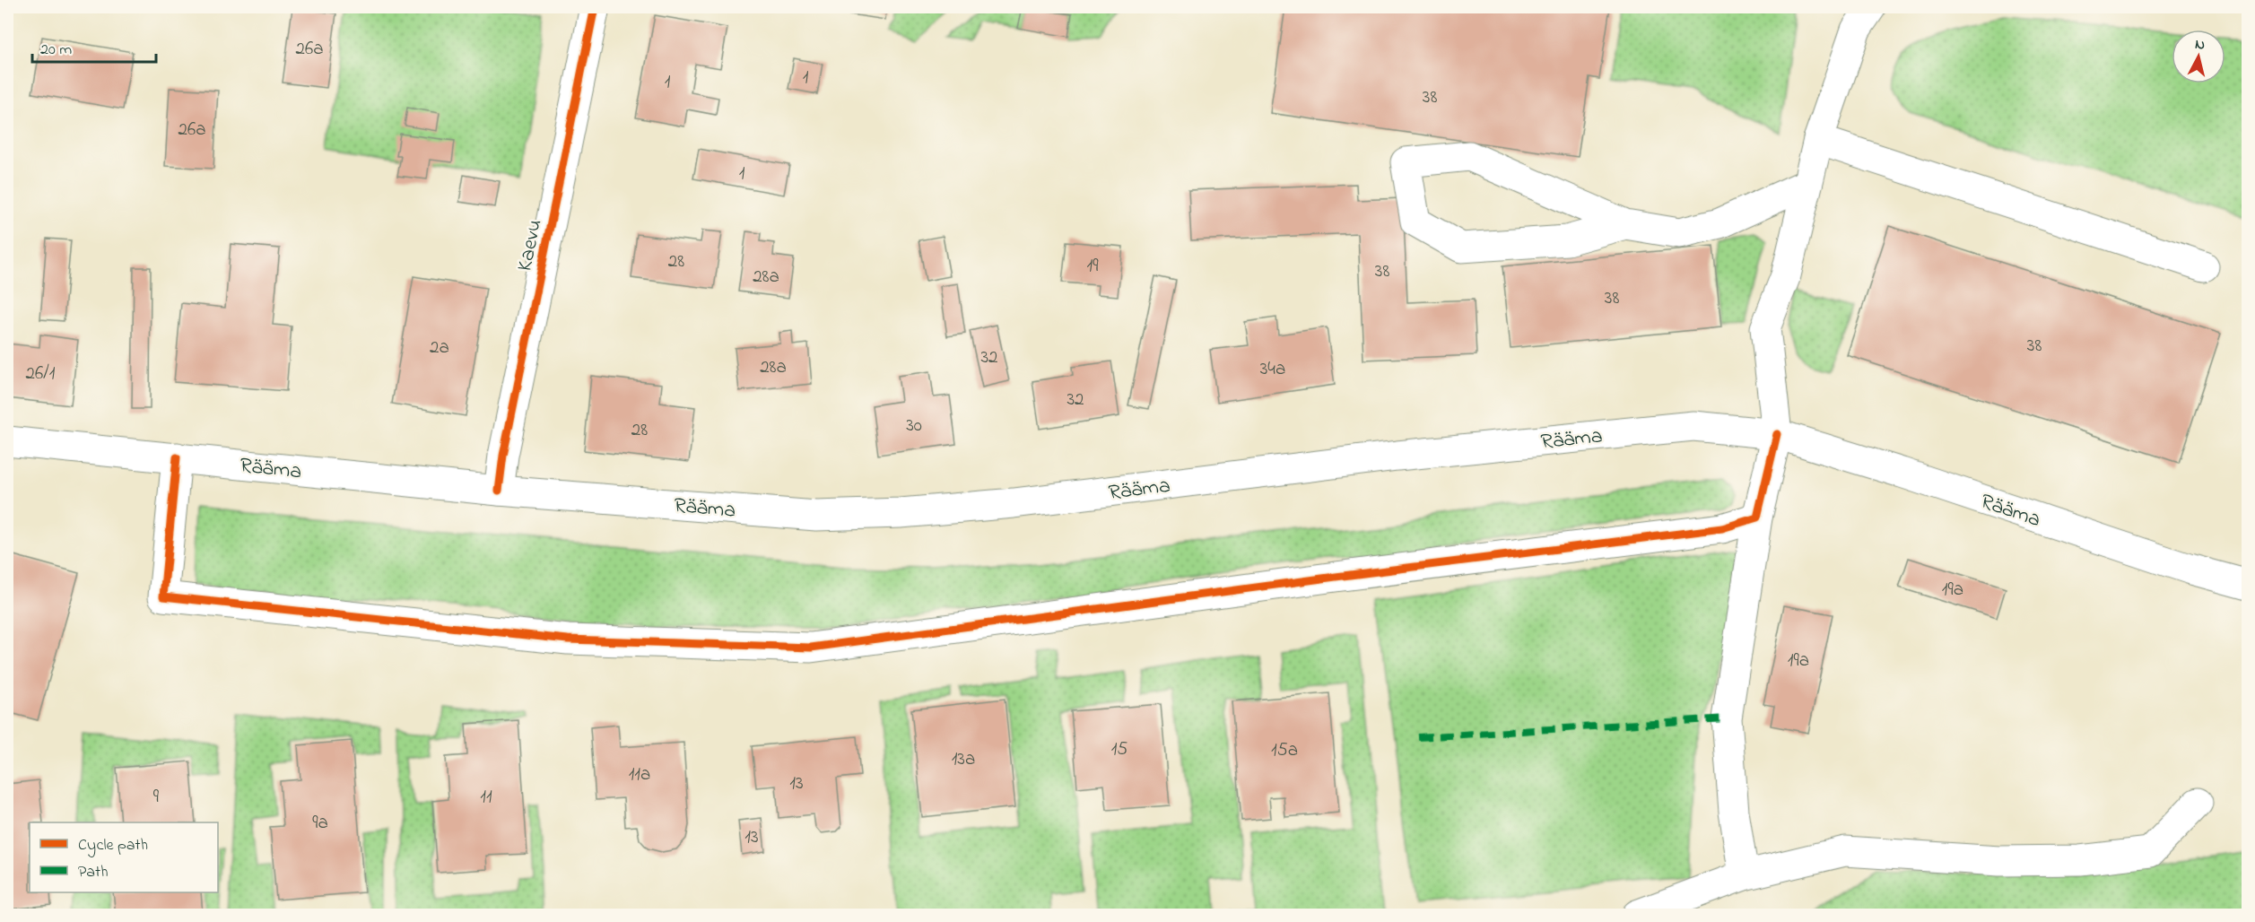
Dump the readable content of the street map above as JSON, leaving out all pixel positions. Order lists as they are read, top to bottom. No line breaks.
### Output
{"streets":{"street":["Kaevu","Rääma"]},"crossings":[["Kaevu","Rääma"]],"house_numbers":["26a","1","1","38","26a","1","28","19","38","28a","38","38","2a","32","28a","34a","26/1","32","30","28","19a","19a","15","15a","13a","11a","13","9","11","9a","13"],"legend":["Cycle path","Path"],"scale_bar":"20 m","north":"top"}
